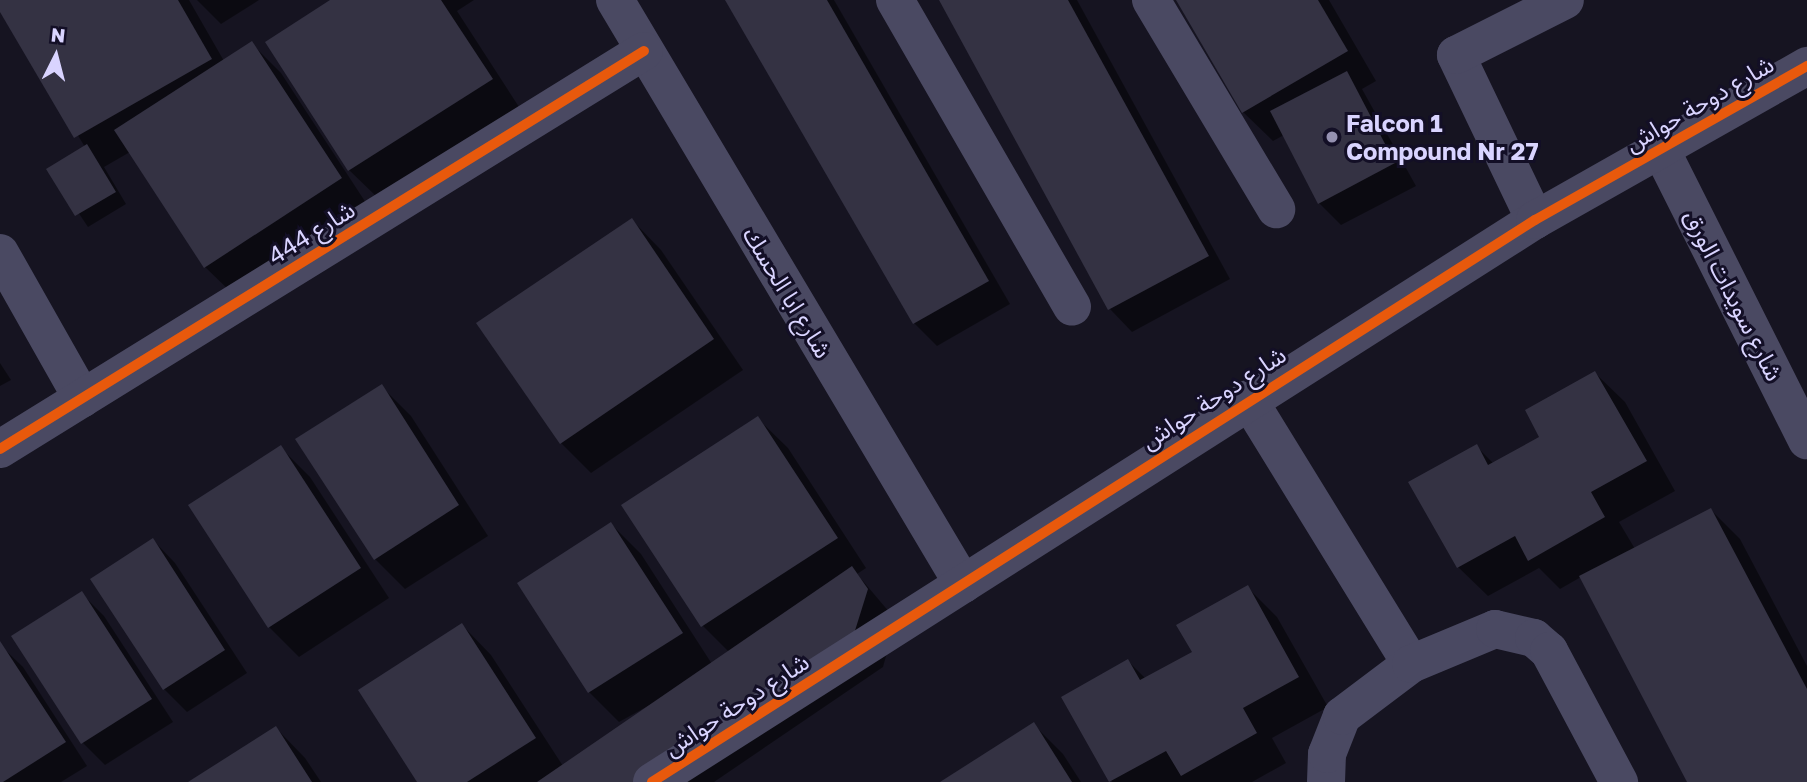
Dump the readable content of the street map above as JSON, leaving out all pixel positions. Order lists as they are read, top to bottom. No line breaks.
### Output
{"streets":{"street":["شارع دوحة حواش","شارع 444","شارع ابا الحسك","شارع سويدات الورق"]},"crossings":[["شارع دوحة حواش","شارع ابا الحسك"],["شارع دوحة حواش","شارع سويدات الورق"],["شارع 444","شارع ابا الحسك"]],"places":["Falcon 1 Compound Nr 27"],"north":"top"}
